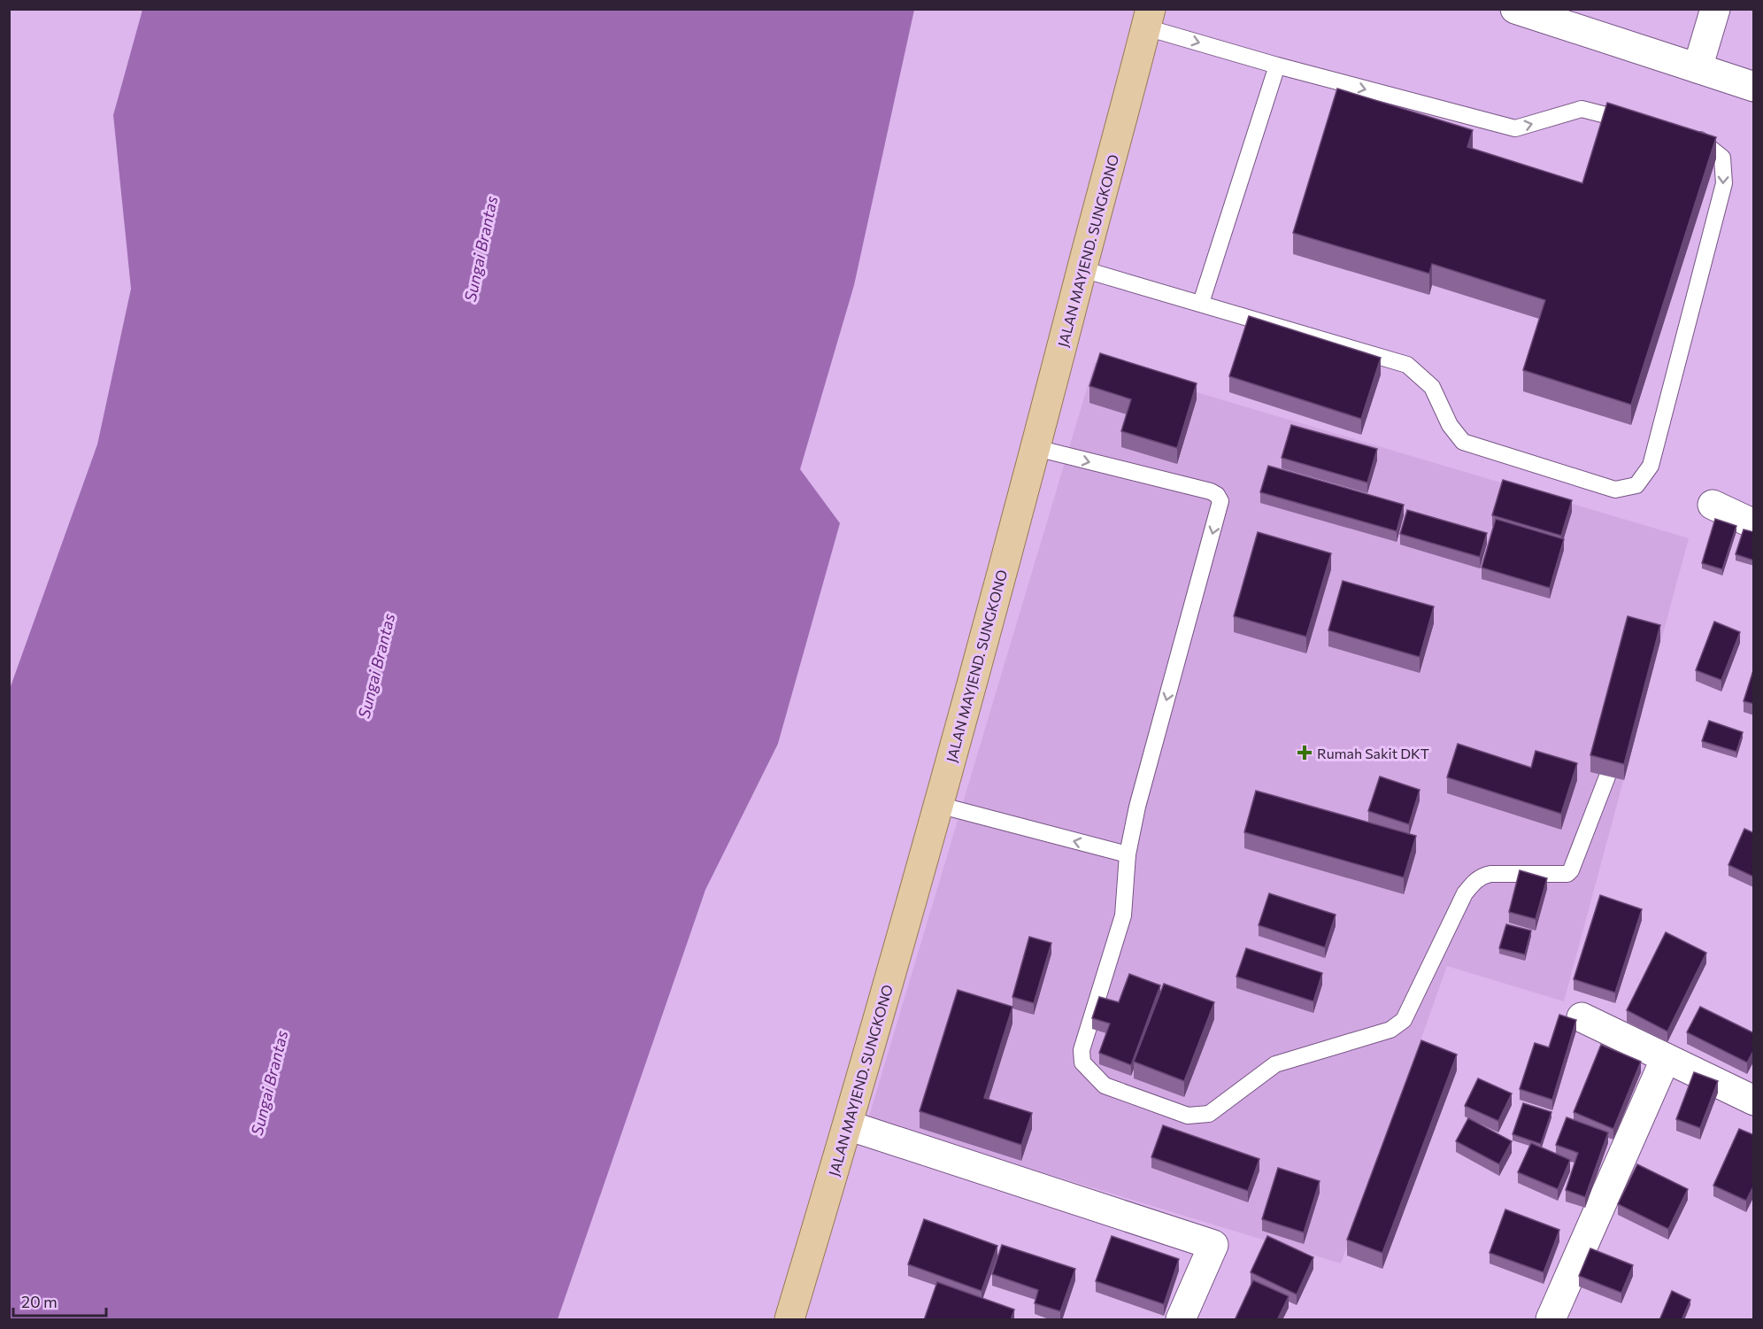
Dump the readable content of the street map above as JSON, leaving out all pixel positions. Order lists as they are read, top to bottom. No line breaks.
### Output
{"streets":{"main road":["JALAN MAYJEND. SUNGKONO"]},"water":["Sungai Brantas"],"places":{"health":["Rumah Sakit DKT"]},"scale_bar":"20 m"}
